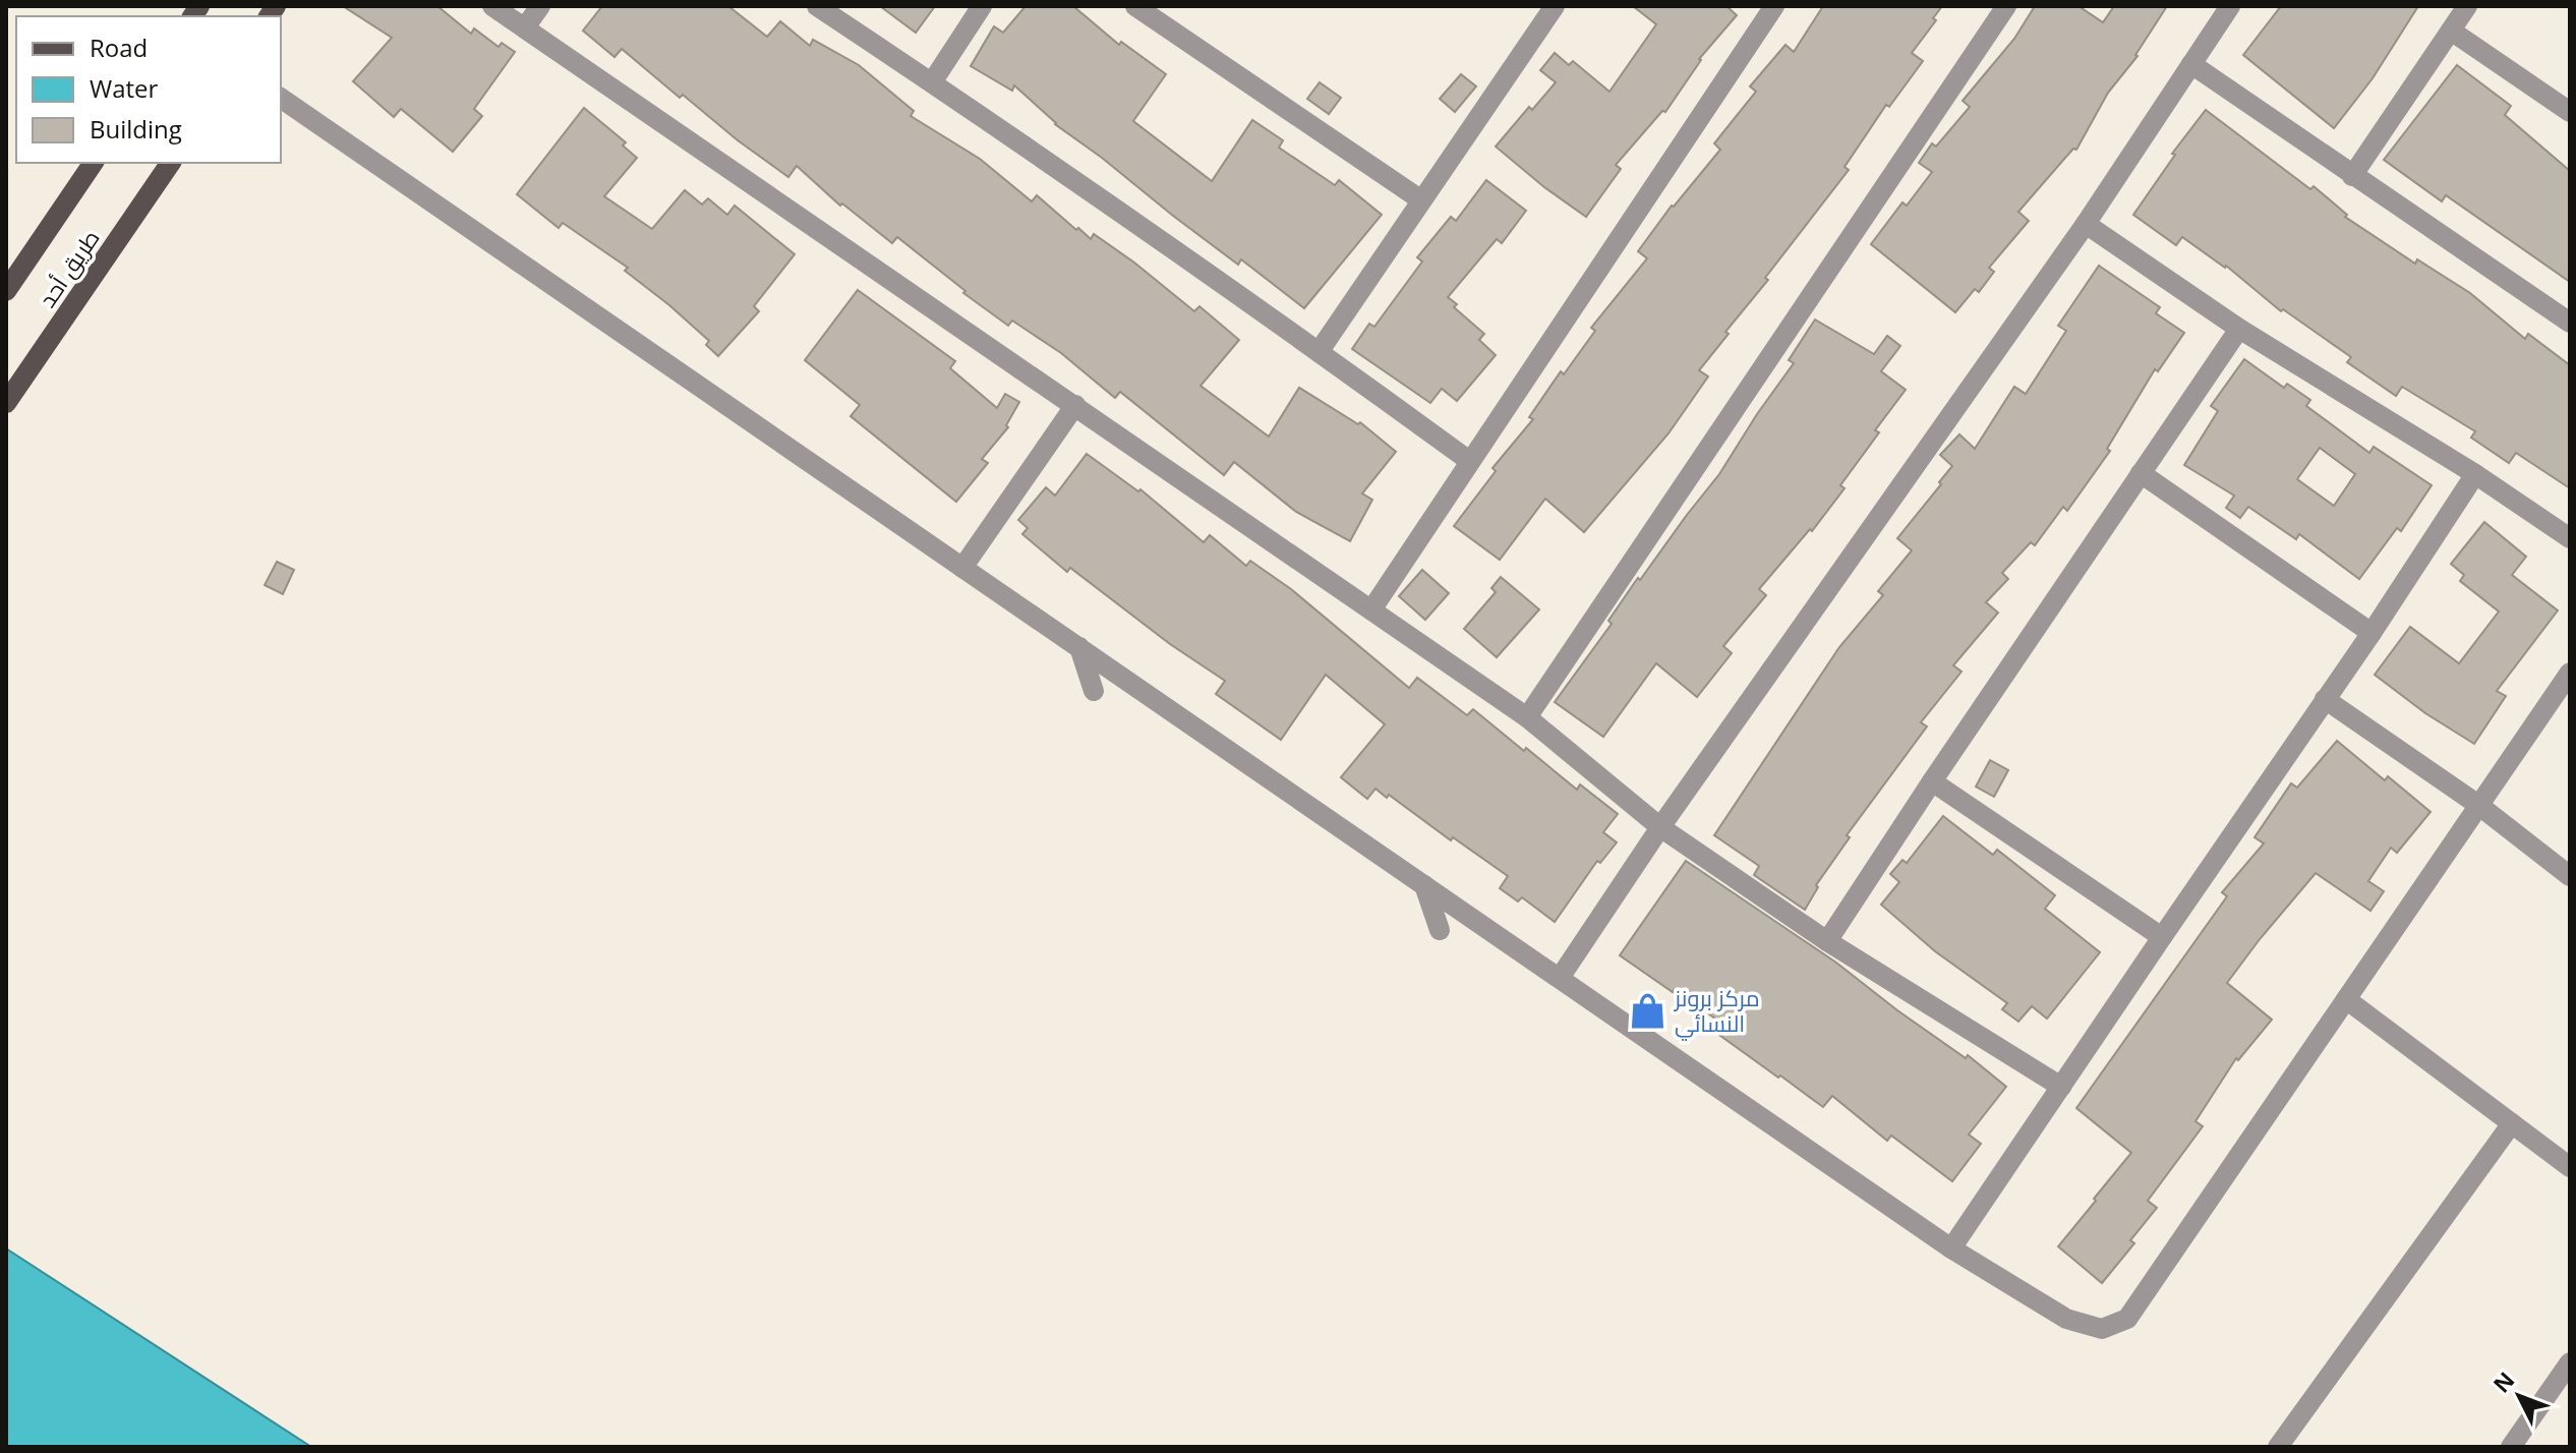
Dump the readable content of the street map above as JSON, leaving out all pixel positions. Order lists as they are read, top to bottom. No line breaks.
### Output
{"streets":{"main road":["طريق أحد"]},"places":{"shop":["مركز برونز النسائي"]},"legend":["Road","Water","Building"],"north":"top left"}
